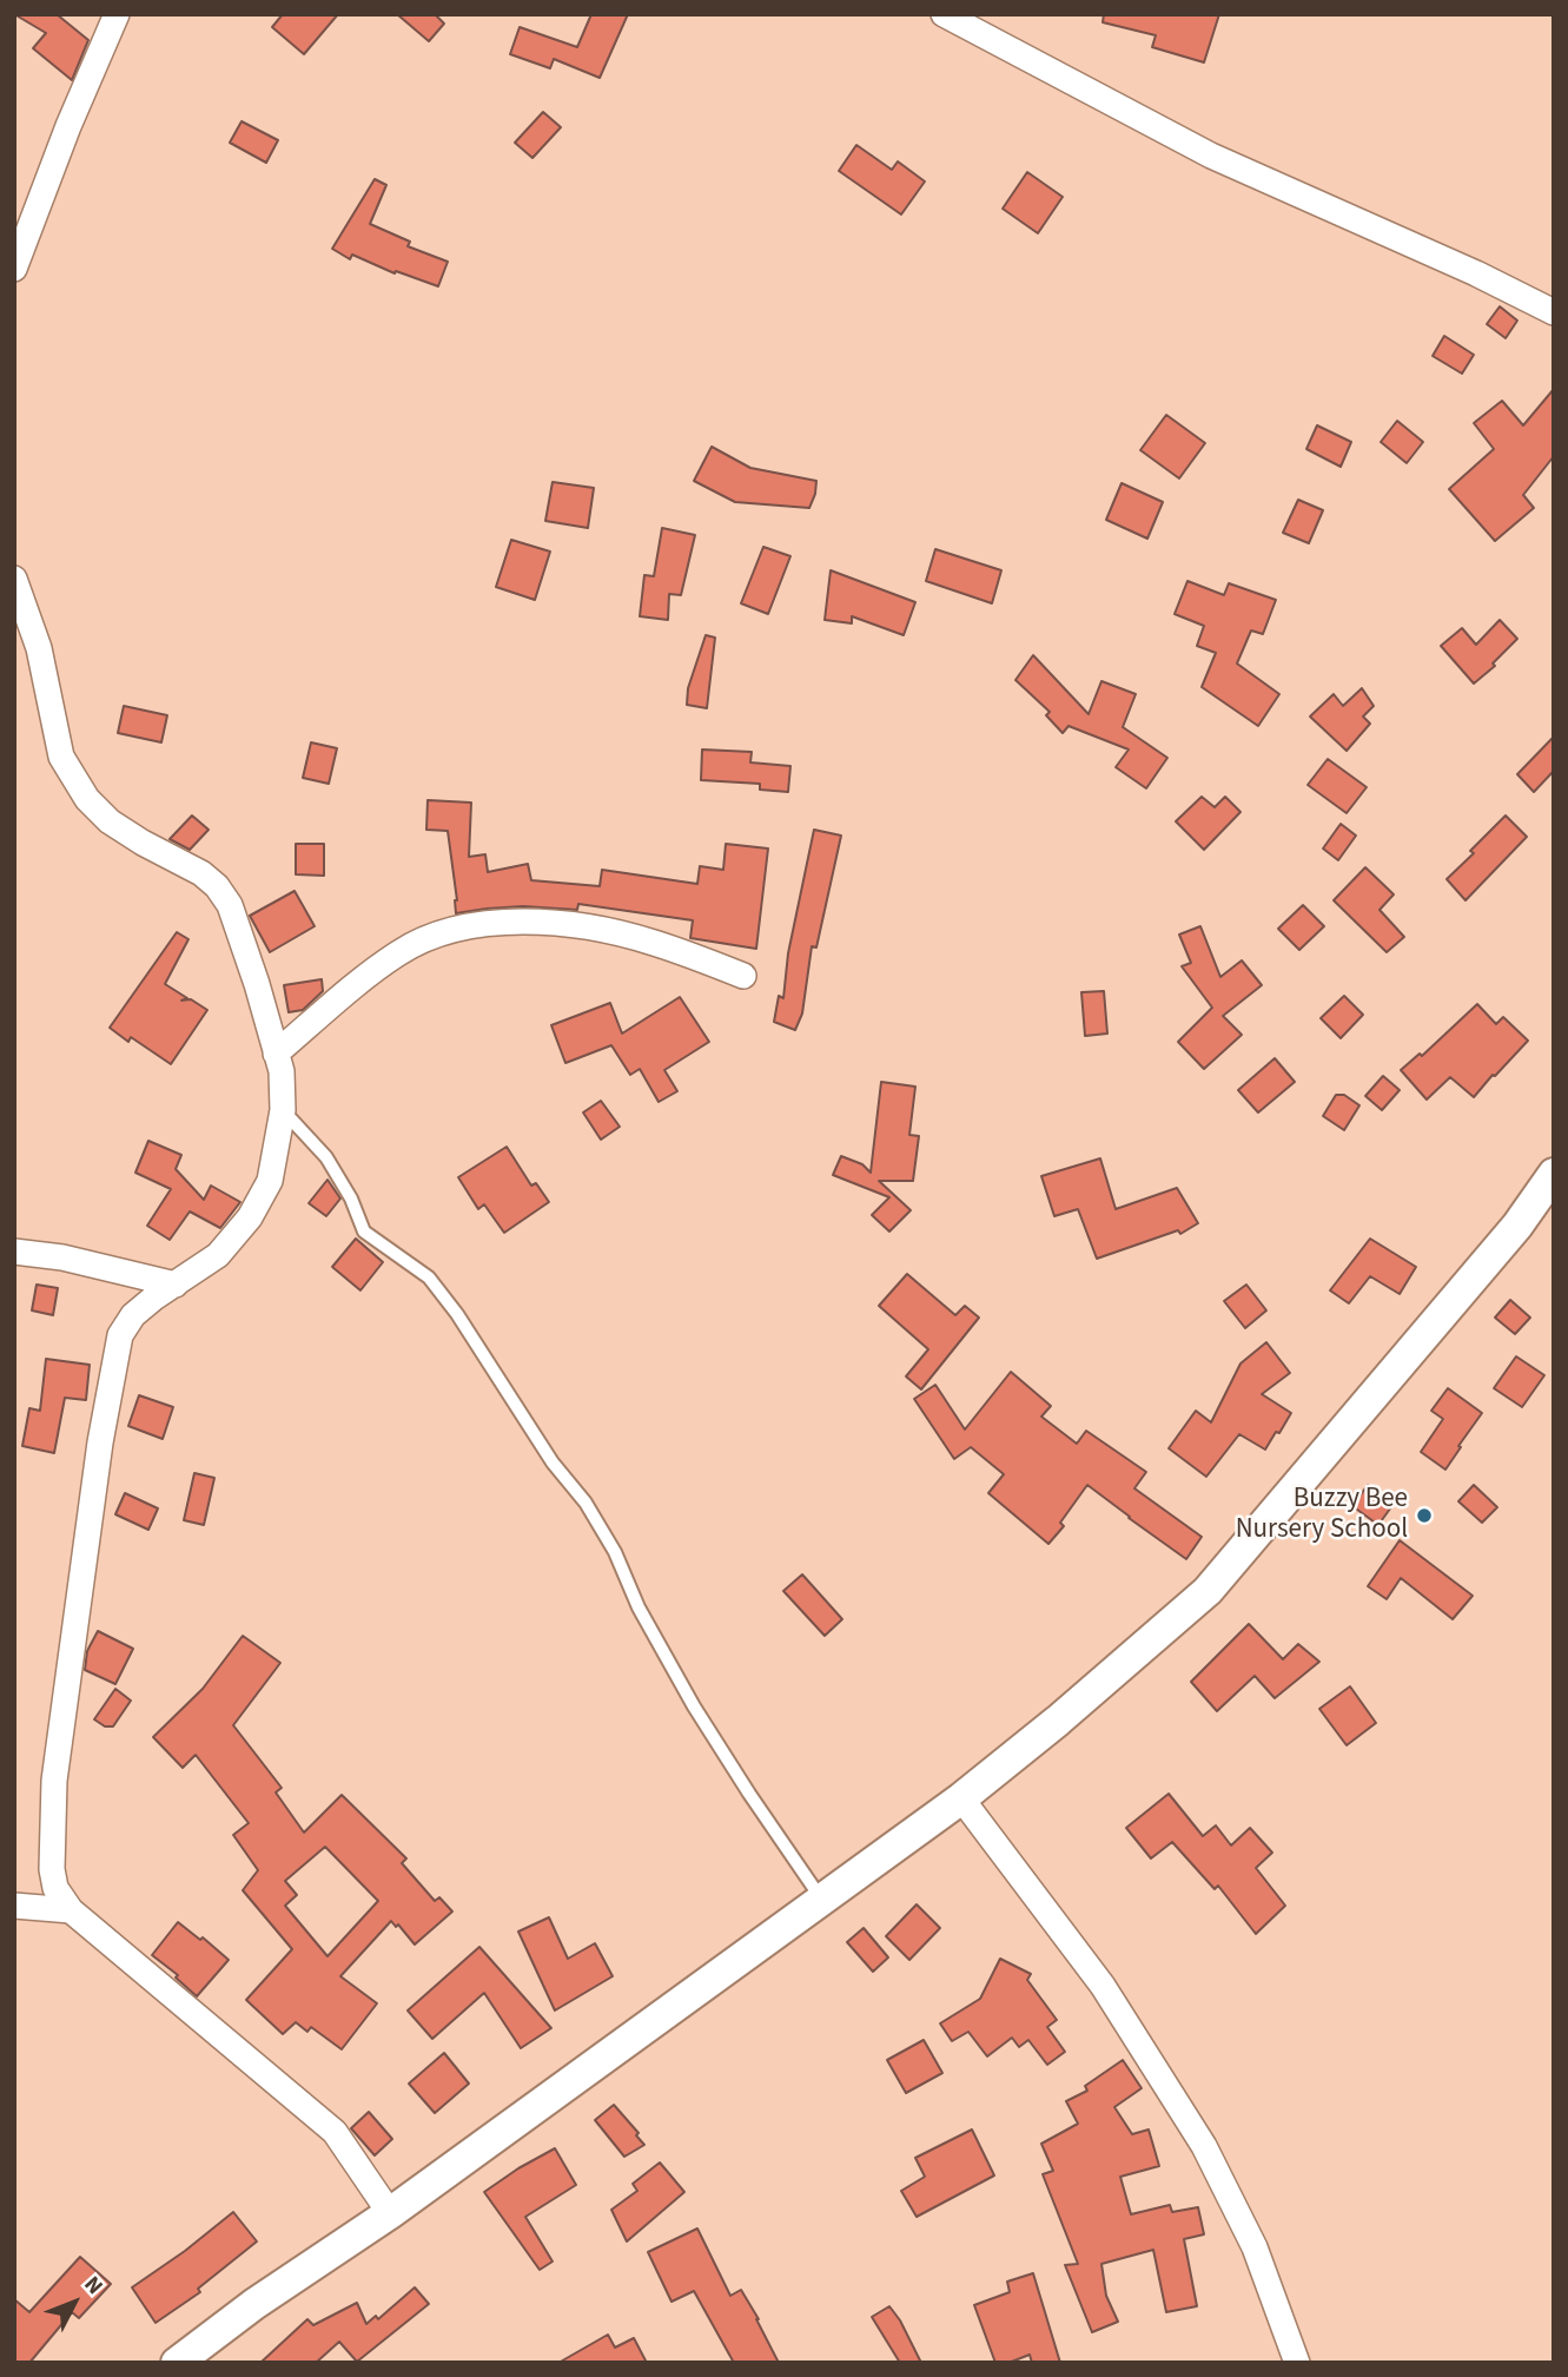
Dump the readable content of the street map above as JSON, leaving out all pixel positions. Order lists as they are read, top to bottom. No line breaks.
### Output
{"places":["Buzzy Bee Nursery School"],"north":"top right"}
